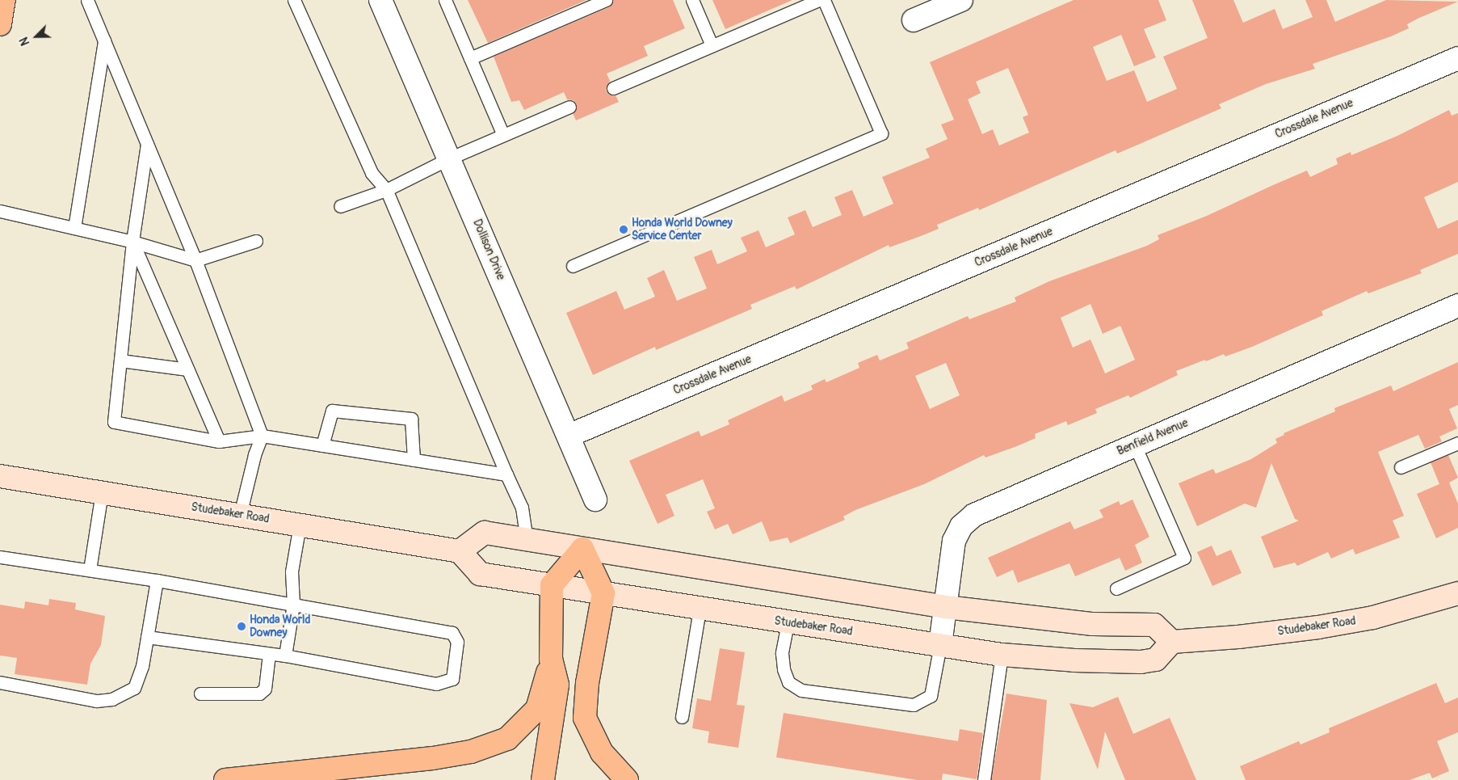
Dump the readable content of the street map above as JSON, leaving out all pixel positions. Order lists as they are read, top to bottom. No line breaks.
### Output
{"streets":{"main road":["Studebaker Road"],"street":["Crossdale Avenue","Dollison Drive","Benfield Avenue"]},"crossings":[["Crossdale Avenue","Dollison Drive"],["Benfield Avenue","Studebaker Road"]],"places":["Honda World Downey Service Center","Honda World Downey"],"north":"bottom left"}
